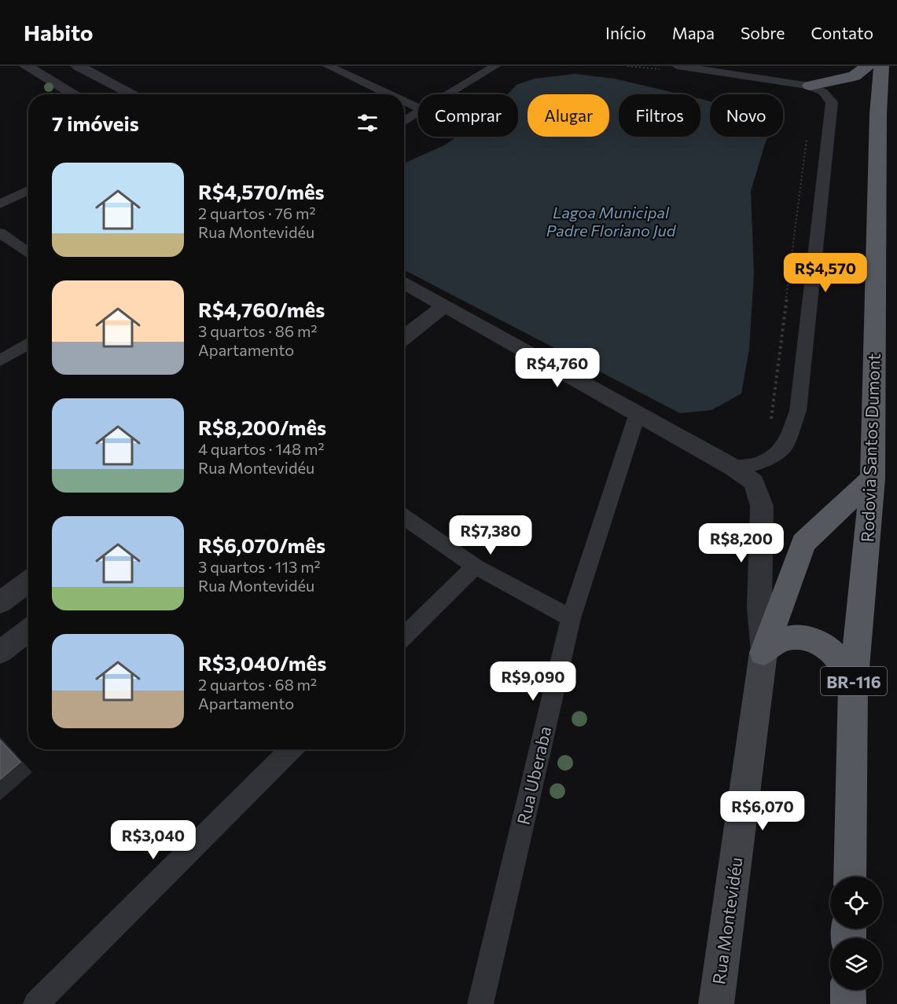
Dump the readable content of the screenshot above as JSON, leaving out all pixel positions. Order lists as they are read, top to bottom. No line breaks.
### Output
{"streets":{"highway":["Rodovia Santos Dumont","BR-116"],"main road":["Rua Montevidéu"],"street":["Rua Uberaba"]},"crossings":[["Rua Uberaba","Rua Montevidéu"]],"water":["Lagoa Municipal Padre Floriano Jud"],"page":{"header":"Habito","nav":["Início","Mapa","Sobre","Contato"],"chip":["Comprar","Alugar","Filtros","Novo"],"heading":"7 imóveis","list":[{"name":"R$4,570/mês","note":"2 quartos · 76 m² · Rua Montevidéu"},{"name":"R$4,760/mês","note":"3 quartos · 86 m² · Apartamento"},{"name":"R$8,200/mês","note":"4 quartos · 148 m² · Rua Montevidéu"},{"name":"R$6,070/mês","note":"3 quartos · 113 m² · Rua Montevidéu"},{"name":"R$3,040/mês","note":"2 quartos · 68 m² · Apartamento"}],"price":["R$4,570","R$4,760","R$7,380","R$8,200","R$9,090","R$6,070","R$3,040"]}}
